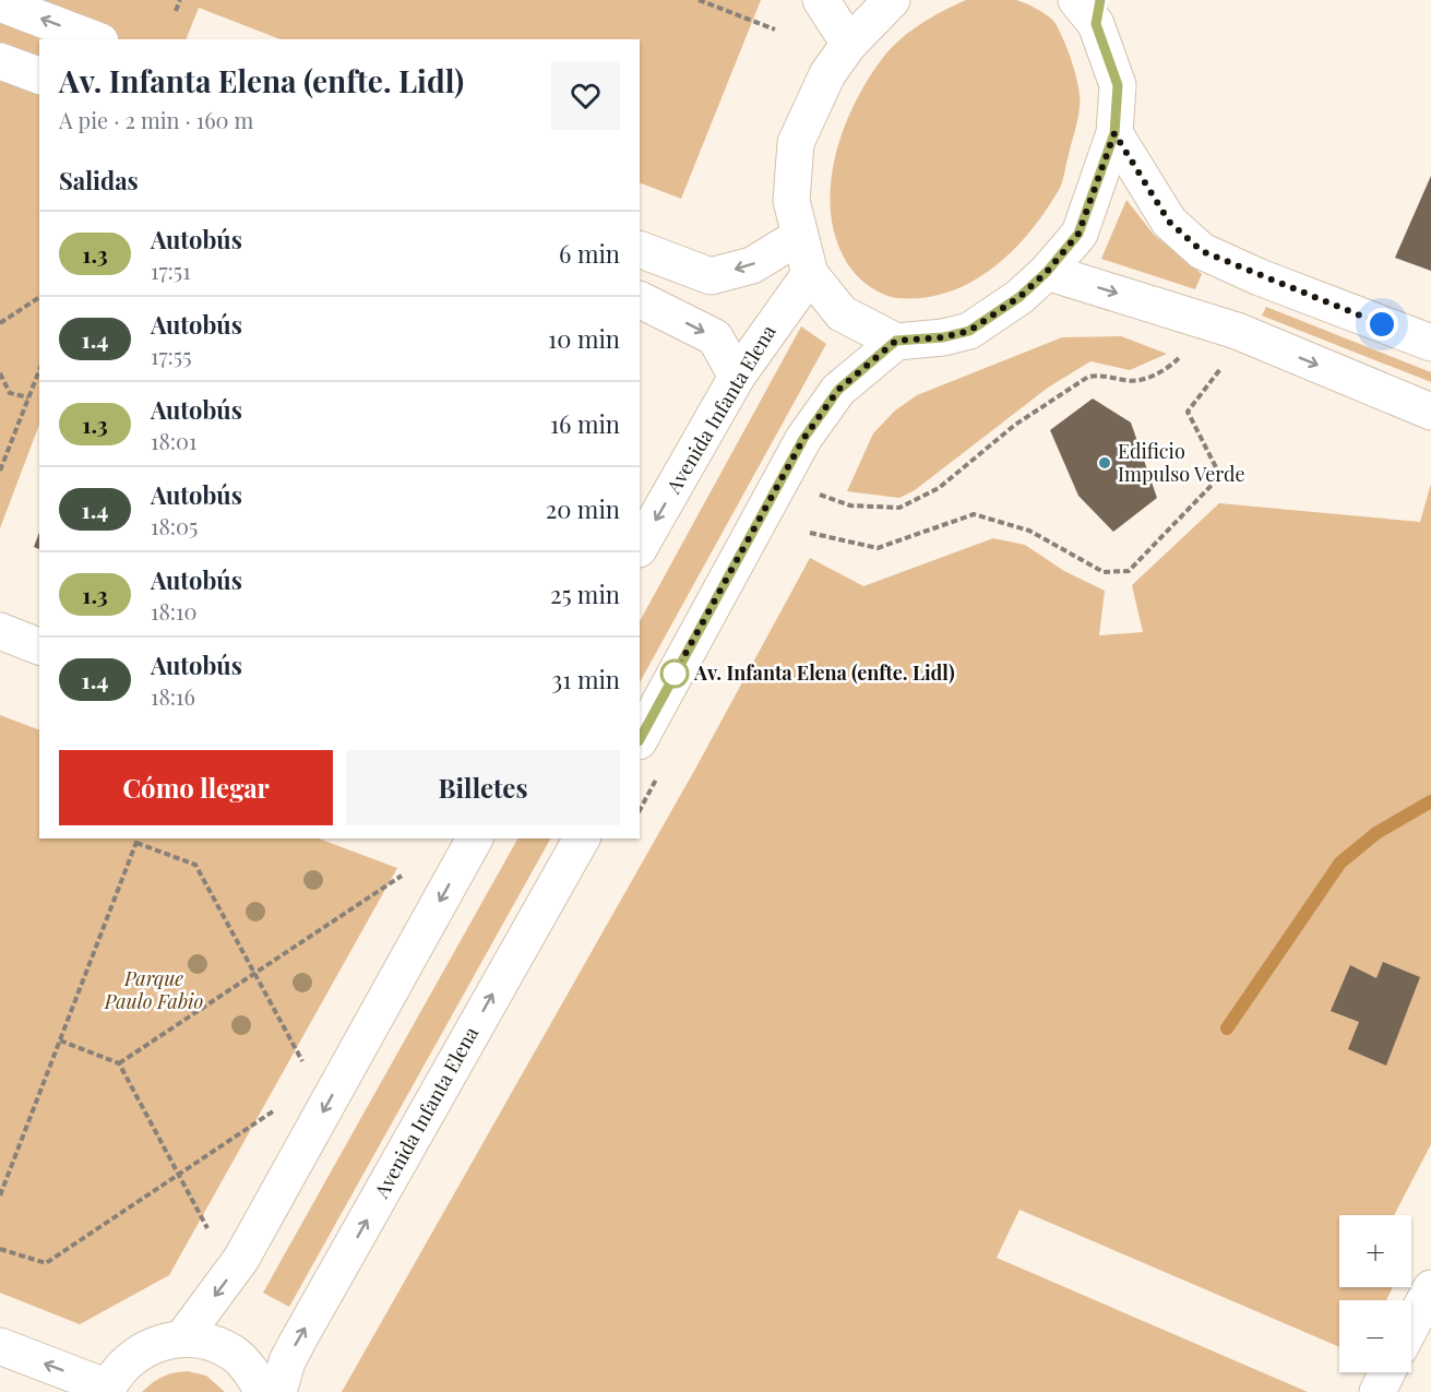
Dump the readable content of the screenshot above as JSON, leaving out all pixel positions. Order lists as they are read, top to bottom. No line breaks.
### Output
{"streets":{"street":["Avenida Infanta Elena"]},"parks":["Parque Paulo Fabio"],"places":["Edificio Impulso Verde","Av. Infanta Elena (enfte. Lidl)"],"lines":["bus line 1.3"],"page":{"heading":[["Av. Infanta Elena (enfte. Lidl)","A pie · 2 min · 160 m"],"Salidas"],"list":[{"mark":"1.3","name":"Autobús","note":"17:51","value":"6 min"},{"mark":"1.4","name":"Autobús","note":"17:55","value":"10 min"},{"mark":"1.3","name":"Autobús","note":"18:01","value":"16 min"},{"mark":"1.4","name":"Autobús","note":"18:05","value":"20 min"},{"mark":"1.3","name":"Autobús","note":"18:10","value":"25 min"},{"mark":"1.4","name":"Autobús","note":"18:16","value":"31 min"}],"buttons":["Cómo llegar","Billetes"],"map_buttons":["+","−"]}}
